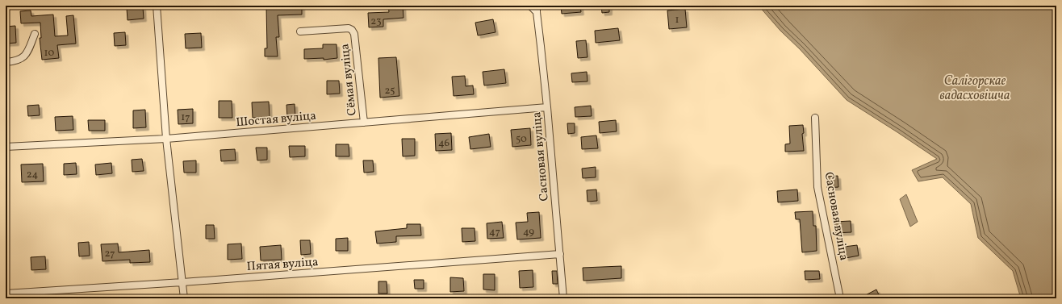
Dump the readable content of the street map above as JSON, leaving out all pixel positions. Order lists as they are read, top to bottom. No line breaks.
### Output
{"streets":{"street":["Сёмая вуліца","Шостая вуліца","Сасновая вуліца","Пятая вуліца"]},"crossings":[["Сёмая вуліца","Шостая вуліца"],["Шостая вуліца","Сасновая вуліца"],["Сасновая вуліца","Пятая вуліца"]],"water":["Салігорскае вадасховішча"],"house_numbers":["1","23","10","25","17","50","46","24","47","49","27"]}
